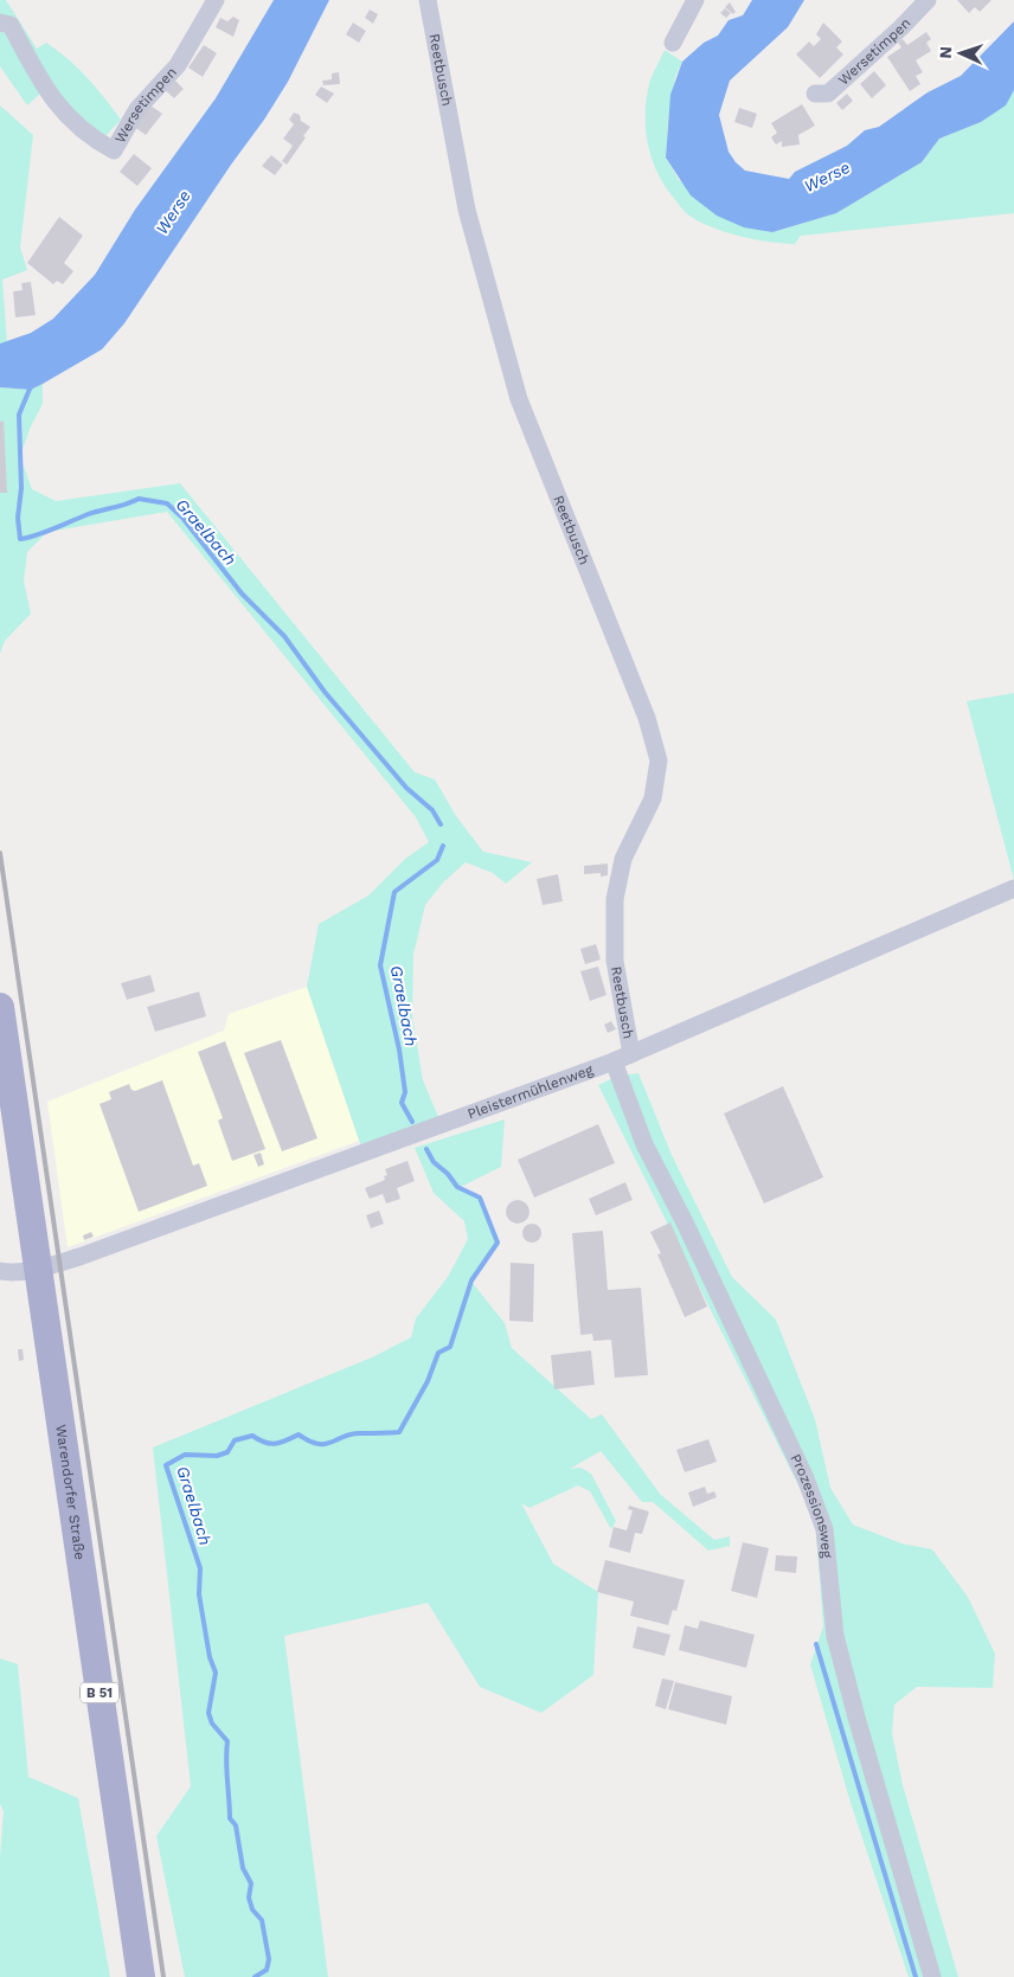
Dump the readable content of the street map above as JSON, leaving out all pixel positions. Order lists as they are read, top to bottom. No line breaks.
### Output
{"streets":{"main road":["Warendorfer Straße","B 51"],"street":["Wersetimpen","Reetbusch","Pleistermühlenweg","Prozessionsweg"]},"crossings":[["Reetbusch","Pleistermühlenweg"],["Pleistermühlenweg","Warendorfer Straße"],["Pleistermühlenweg","Prozessionsweg"]],"water":["Werse","Graelbach"],"north":"left"}
